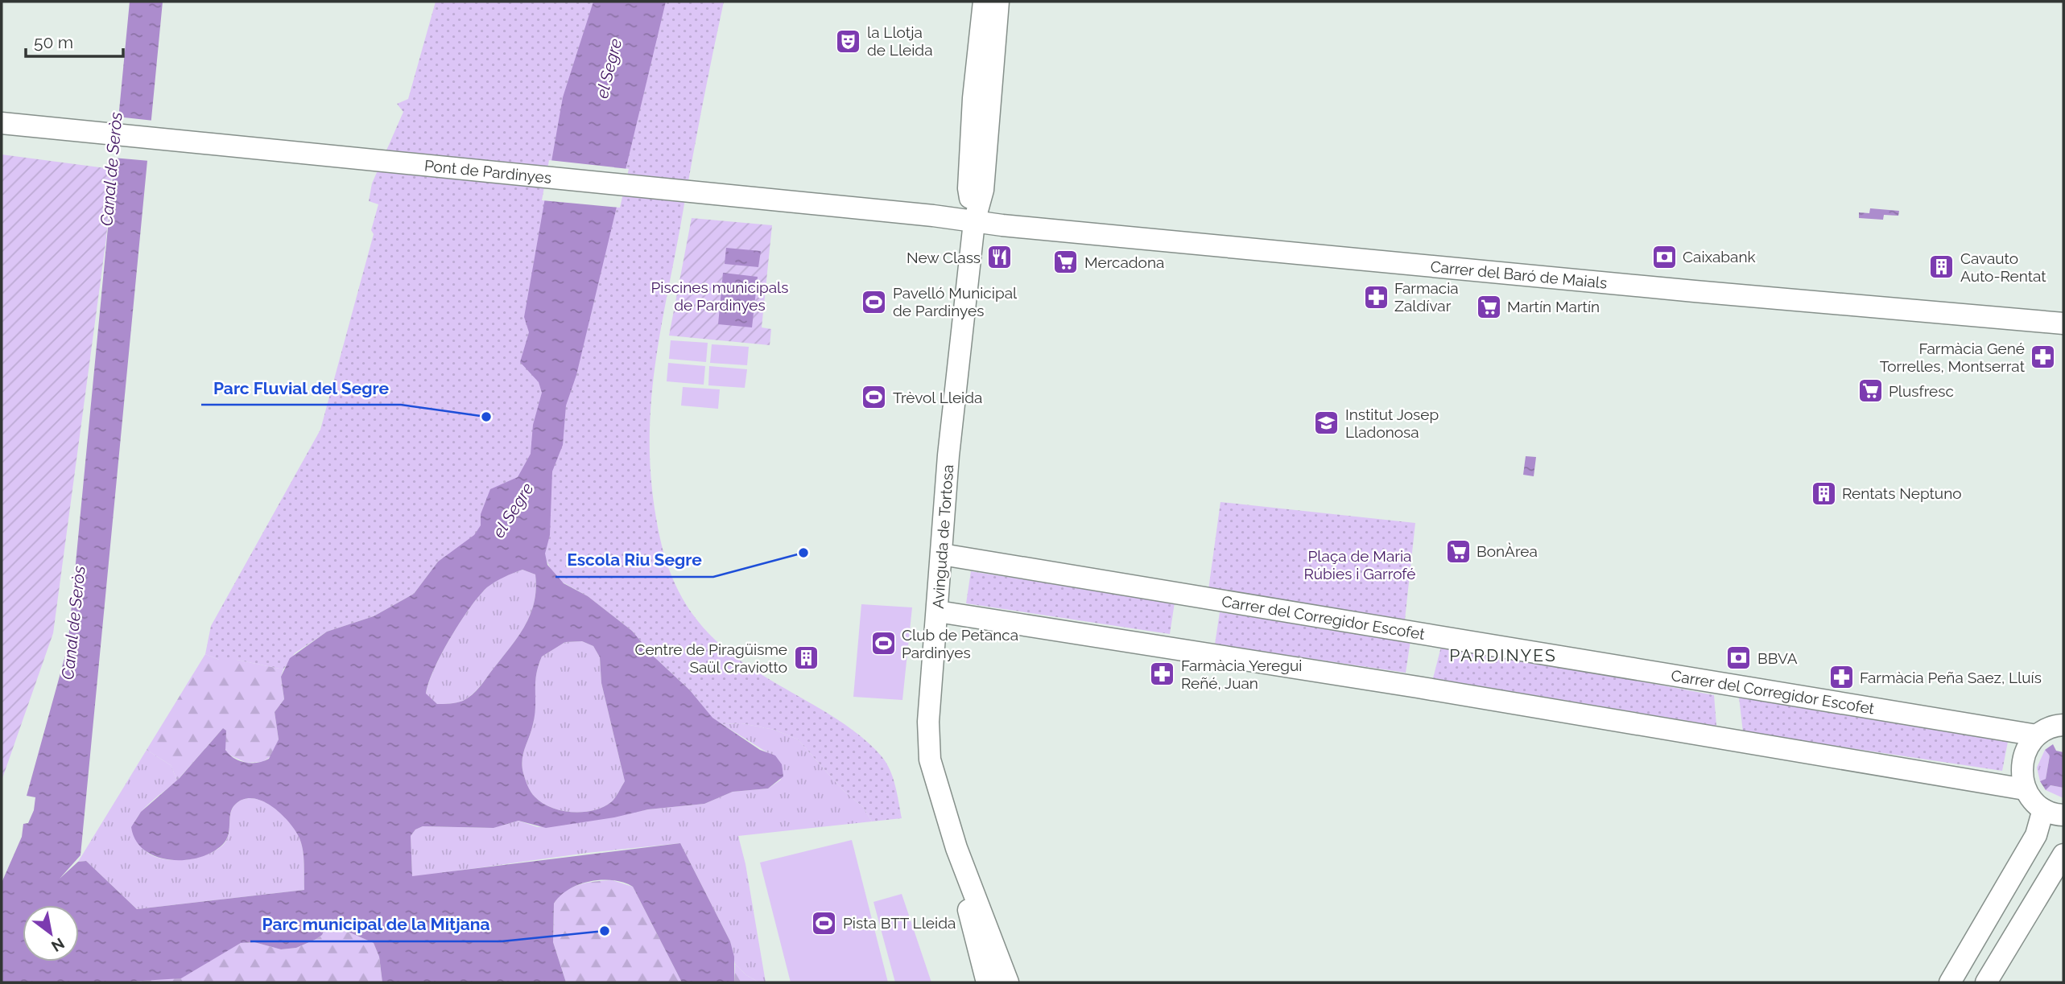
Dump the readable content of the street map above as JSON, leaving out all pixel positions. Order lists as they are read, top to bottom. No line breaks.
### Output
{"streets":{"street":["Pont de Pardinyes","Carrer del Baró de Maials","Avinguda de Tortosa","Carrer del Corregidor Escofet"]},"crossings":[["Pont de Pardinyes","Carrer del Baró de Maials"],["Pont de Pardinyes","Avinguda de Tortosa"],["Carrer del Baró de Maials","Avinguda de Tortosa"],["Avinguda de Tortosa","Carrer del Corregidor Escofet"]],"districts":["PARDINYES"],"water":["el Segre","Canal de Seròs"],"parks":["Piscines municipals de Pardinyes","Plaça de Maria Rúbies i Garrofé"],"places":{"theatre":["la Llotja de Lleida"],"bank":["Caixabank","BBVA"],"restaurant":["New Class"],"supermarket":["Mercadona","Martín Martín","Plusfresc","BonÀrea"],"building":["Cavauto Auto-Rentat","Rentats Neptuno","Centre de Piragüisme Saül Craviotto"],"pharmacy":["Farmacia Zaldívar","Farmàcia Gené Torrelles, Montserrat","Farmàcia Yeregui Reñé, Juan","Farmàcia Peña Saez, Lluís"],"sports":["Pavelló Municipal de Pardinyes","Trèvol Lleida","Club de Petanca Pardinyes","Pista BTT Lleida"],"other":["Parc Fluvial del Segre","Escola Riu Segre","Parc municipal de la Mitjana"],"school or university":["Institut Josep Lladonosa"]},"scale_bar":"50 m","north":"bottom right"}
